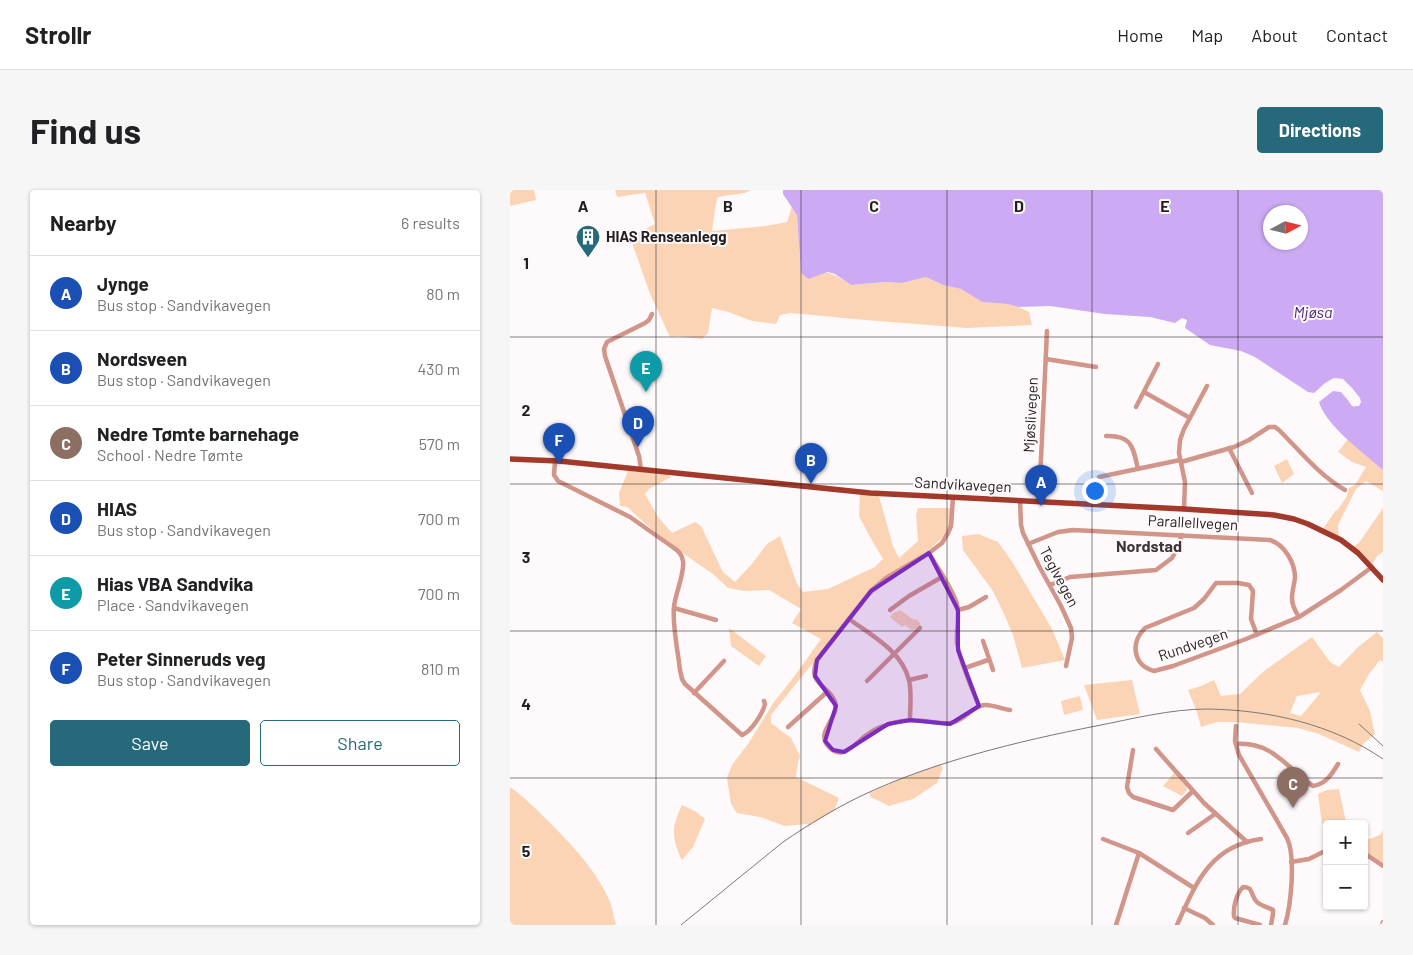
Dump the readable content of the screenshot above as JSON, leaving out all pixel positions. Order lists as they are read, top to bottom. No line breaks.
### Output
{"streets":{"main road":["Sandvikavegen"],"street":["Mjøslivegen","Parallellvegen","Teglvegen","Rundvegen"]},"crossings":[["Mjøslivegen","Sandvikavegen"],["Sandvikavegen","Teglvegen"],["Sandvikavegen","Rundvegen"],["Parallellvegen","Teglvegen"],["Parallellvegen","Rundvegen"]],"districts":["Nordstad"],"water":["Mjøsa"],"places":{"building":["HIAS Renseanlegg"]},"north":"right","page":{"header":"Strollr","nav":["Home","Map","About","Contact"],"buttons":["Directions",["Save","Share"]],"title":"Find us","heading":["Nearby","6 results"],"list":[{"mark":"A","name":"Jynge","note":"Bus stop · Sandvikavegen","value":"80 m"},{"mark":"B","name":"Nordsveen","note":"Bus stop · Sandvikavegen","value":"430 m"},{"mark":"C","name":"Nedre Tømte barnehage","note":"School · Nedre Tømte","value":"570 m"},{"mark":"D","name":"HIAS","note":"Bus stop · Sandvikavegen","value":"700 m"},{"mark":"E","name":"Hias VBA Sandvika","note":"Place · Sandvikavegen","value":"700 m"},{"mark":"F","name":"Peter Sinneruds veg","note":"Bus stop · Sandvikavegen","value":"810 m"}],"pins":["E","D","F","B","A","C"],"map_buttons":["+","−"]},"grid":{"columns":["A","B","C","D","E"],"rows":["1","2","3","4","5"]}}
